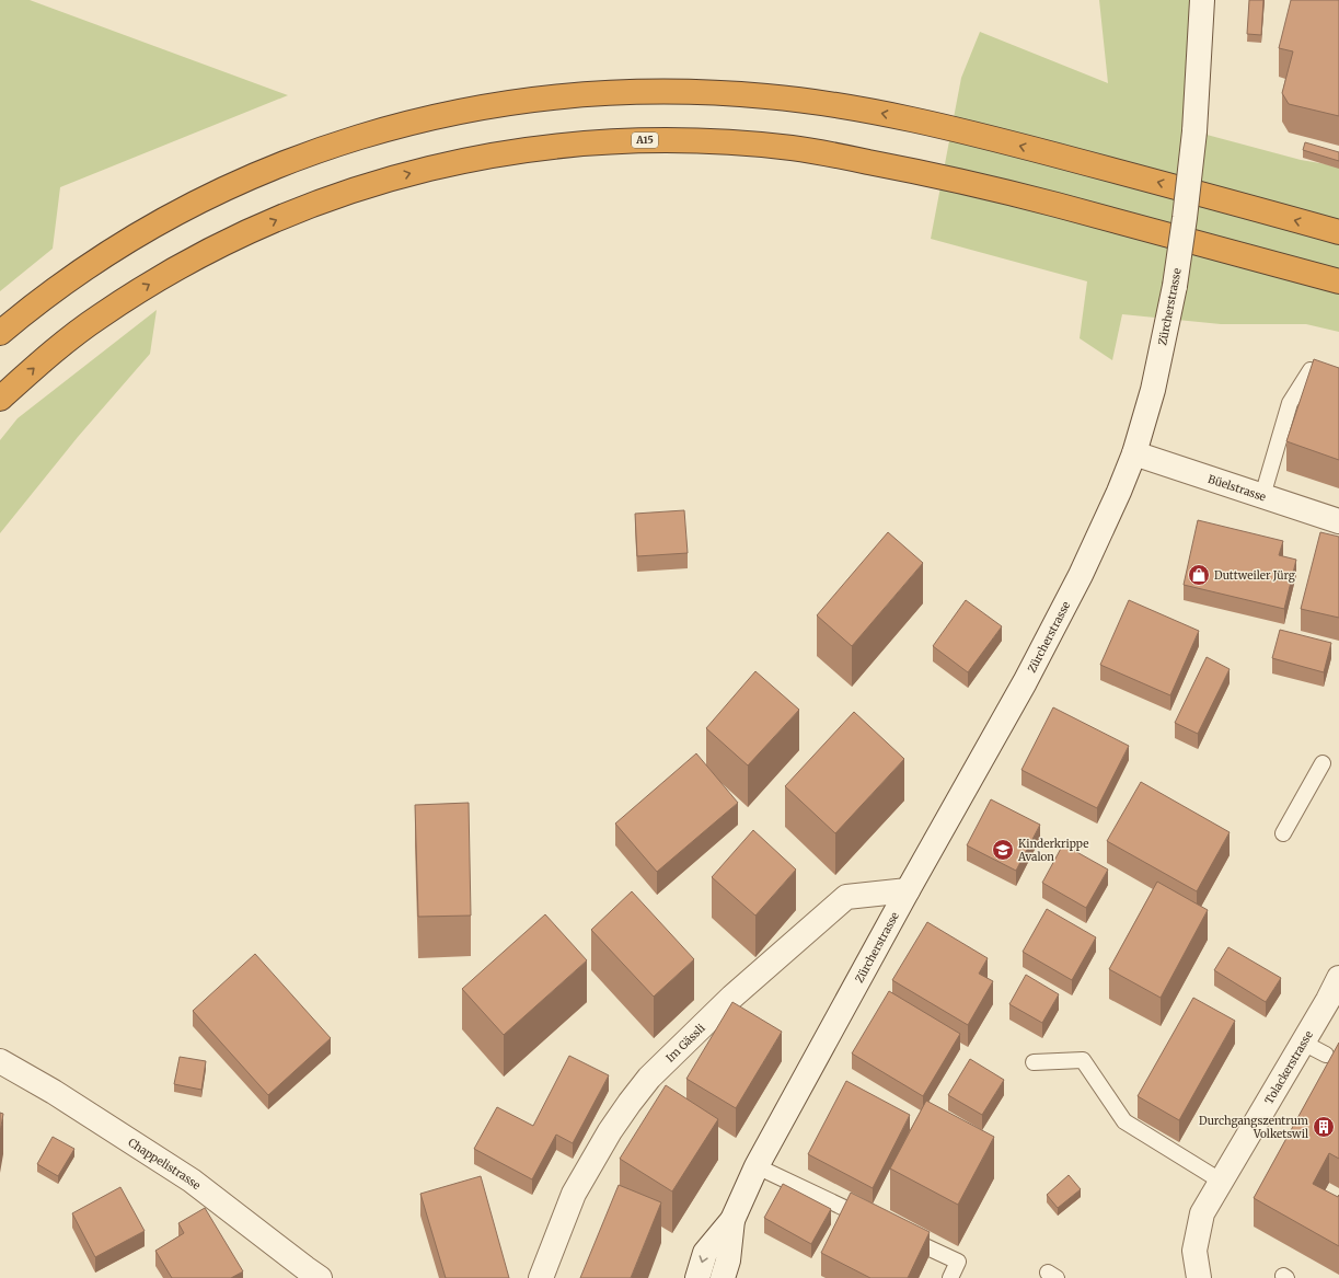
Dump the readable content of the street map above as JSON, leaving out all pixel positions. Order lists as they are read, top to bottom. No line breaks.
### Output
{"streets":{"highway":["A15"],"street":["Zürcherstrasse","Büelstrasse","Im Gässli","Tolackerstrasse","Chappelistrasse"]},"crossings":[["Zürcherstrasse","Büelstrasse"],["Zürcherstrasse","Im Gässli"]],"places":{"shop":["Duttweiler Jürg"],"school or university":["Kinderkrippe Avalon"],"building":["Durchgangszentrum Volketswil"]}}
